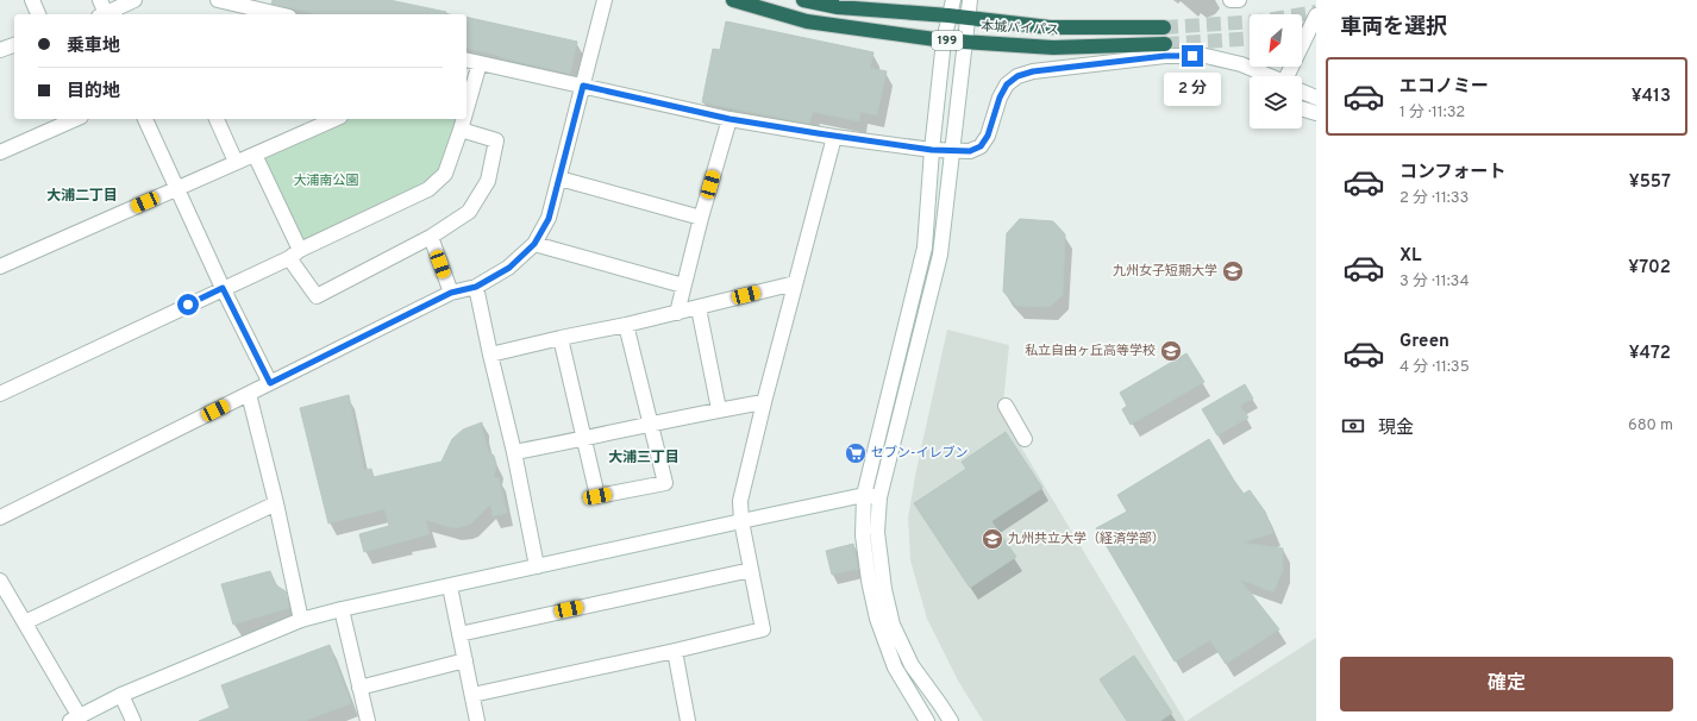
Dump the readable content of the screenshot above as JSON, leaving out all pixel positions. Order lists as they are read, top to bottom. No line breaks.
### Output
{"streets":{"highway":["本城バイパス","199"]},"districts":["大浦二丁目","大浦三丁目"],"parks":["大浦南公園"],"places":{"school or university":["九州女子短期大学","私立自由ヶ丘高等学校","九州共立大学（経済学部）"],"supermarket":["セブン-イレブン"]},"north":"bottom left","page":{"heading":"車両を選択","banner":["乗車地","目的地"],"list":[{"name":"エコノミー","note":"1 分 · 11:32","value":"¥413"},{"name":"コンフォート","note":"2 分 · 11:33","value":"¥557"},{"name":"XL","note":"3 分 · 11:34","value":"¥702"},{"name":"Green","note":"4 分 · 11:35","value":"¥472"}],"bubble":"2 分","pay":["現金","680 m"],"buttons":"確定"}}
